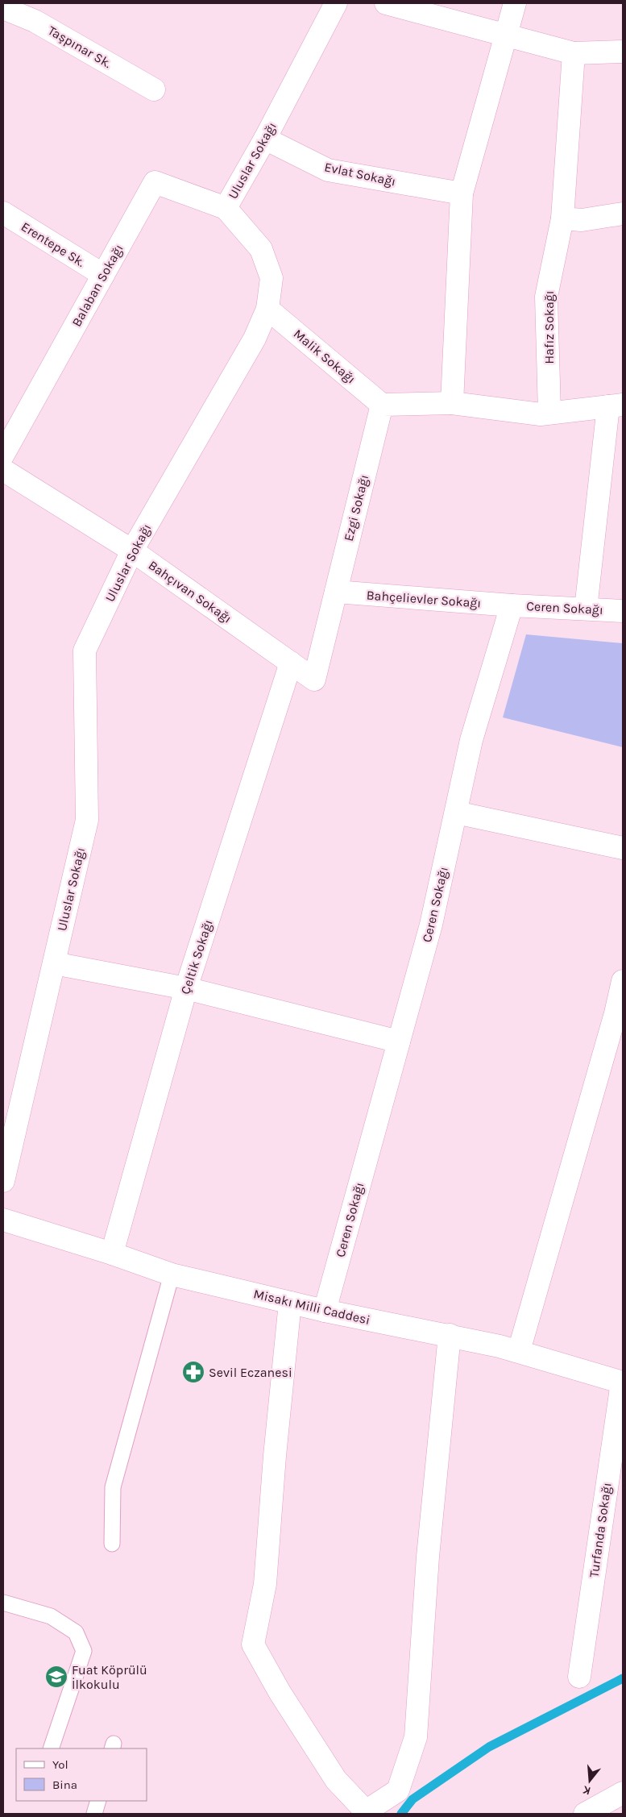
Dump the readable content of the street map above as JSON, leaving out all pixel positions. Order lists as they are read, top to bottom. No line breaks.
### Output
{"streets":{"street":["Taşpınar Sk.","Uluslar Sokağı","Evlat Sokağı","Erentepe Sk.","Balaban Sokağı","Hafız Sokağı","Malik Sokağı","Ezgi Sokağı","Bahçıvan Sokağı","Bahçelievler Sokağı","Ceren Sokağı","Çeltik Sokağı","Misakı Milli Caddesi","Turfanda Sokağı"]},"crossings":[["Uluslar Sokağı","Evlat Sokağı"],["Uluslar Sokağı","Balaban Sokağı"],["Uluslar Sokağı","Malik Sokağı"],["Uluslar Sokağı","Bahçıvan Sokağı"],["Erentepe Sk.","Balaban Sokağı"],["Malik Sokağı","Ezgi Sokağı"],["Ezgi Sokağı","Bahçıvan Sokağı"],["Ezgi Sokağı","Bahçelievler Sokağı"],["Bahçıvan Sokağı","Çeltik Sokağı"],["Bahçelievler Sokağı","Ceren Sokağı"],["Ceren Sokağı","Misakı Milli Caddesi"],["Çeltik Sokağı","Misakı Milli Caddesi"],["Misakı Milli Caddesi","Turfanda Sokağı"]],"places":{"pharmacy":["Sevil Eczanesi"],"school or university":["Fuat Köprülü İlkokulu"]},"legend":["Yol","Bina"],"north":"bottom"}
